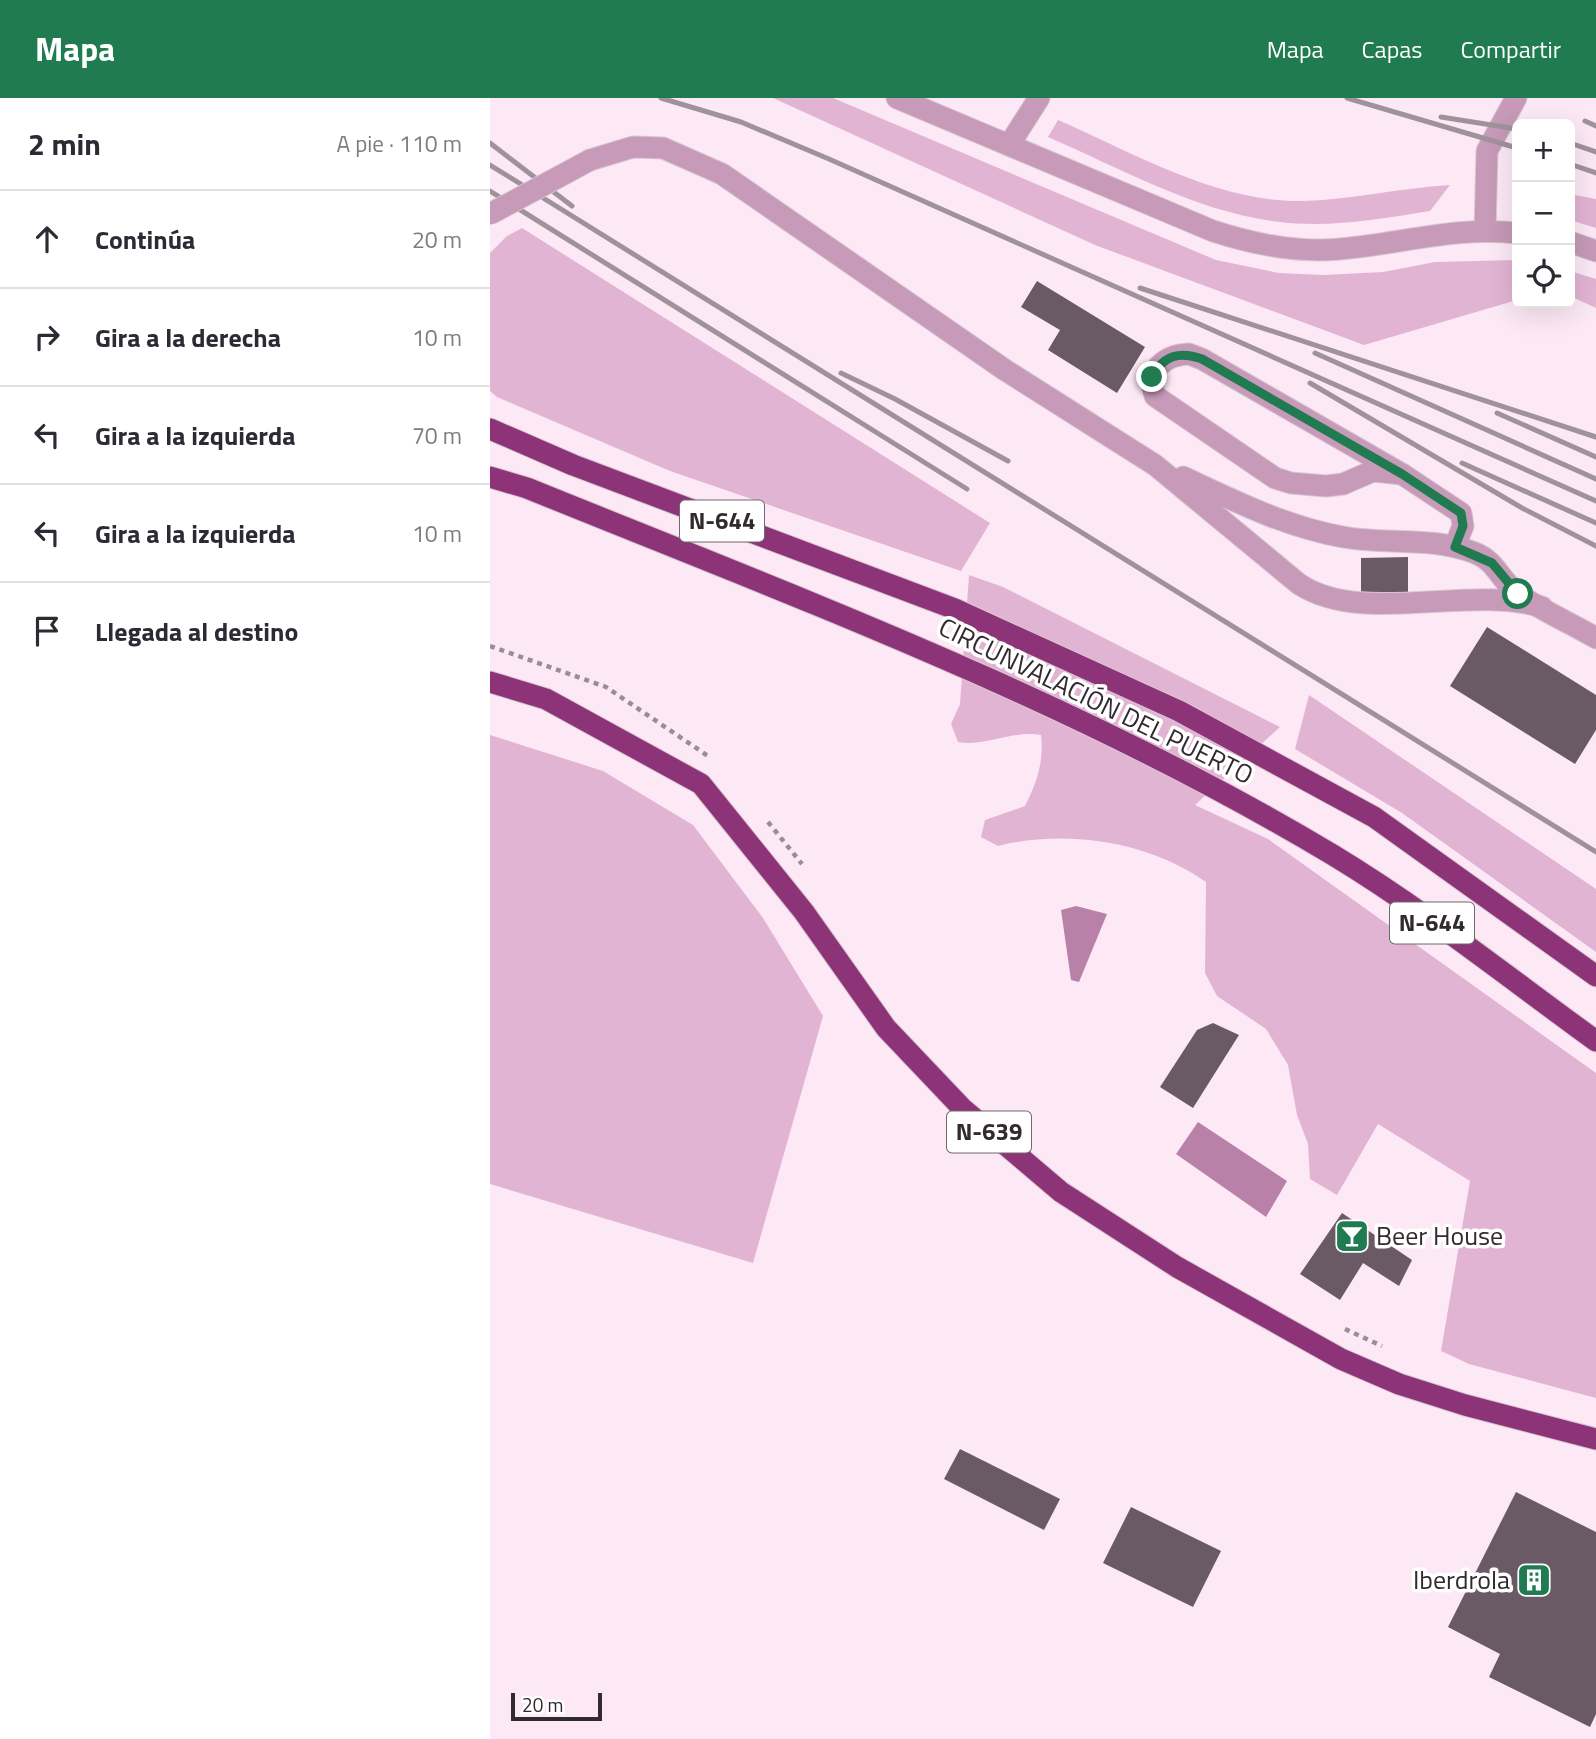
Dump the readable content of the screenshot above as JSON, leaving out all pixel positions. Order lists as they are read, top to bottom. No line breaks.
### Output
{"streets":{"highway":["N-644","CIRCUNVALACIÓN DEL PUERTO","N-639"]},"places":{"bar":["Beer House"],"building":["Iberdrola"]},"scale_bar":"20 m","page":{"header":"Mapa","nav":["Mapa","Capas","Compartir"],"heading":["2 min","A pie · 110 m"],"map_buttons":["+","−"],"list":[["Continúa","20 m"],["Gira a la derecha","10 m"],["Gira a la izquierda","70 m"],["Gira a la izquierda","10 m"],"Llegada al destino"],"scale":"20 m"}}
